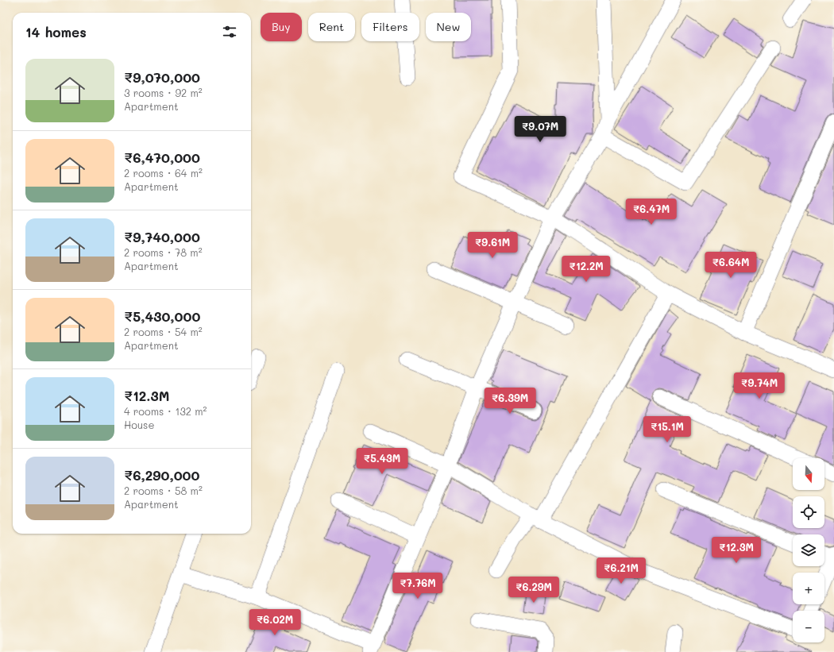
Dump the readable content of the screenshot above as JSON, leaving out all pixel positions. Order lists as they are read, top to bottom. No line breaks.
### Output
{"north":"bottom","page":{"chip":["Buy","Rent","Filters","New"],"heading":"14 homes","list":[{"name":"₹9,070,000","note":"3 rooms · 92 m² · Apartment"},{"name":"₹6,470,000","note":"2 rooms · 64 m² · Apartment"},{"name":"₹9,740,000","note":"2 rooms · 78 m² · Apartment"},{"name":"₹5,430,000","note":"2 rooms · 54 m² · Apartment"},{"name":"₹12.3M","note":"4 rooms · 132 m² · House"},{"name":"₹6,290,000","note":"2 rooms · 58 m² · Apartment"}],"price":["₹9.07M","₹6.47M","₹9.61M","₹6.64M","₹12.2M","₹9.74M","₹6.39M","₹15.1M","₹5.43M","₹12.3M","₹6.21M","₹7.76M","₹6.29M","₹6.02M"],"map_buttons":["+","−"]}}
